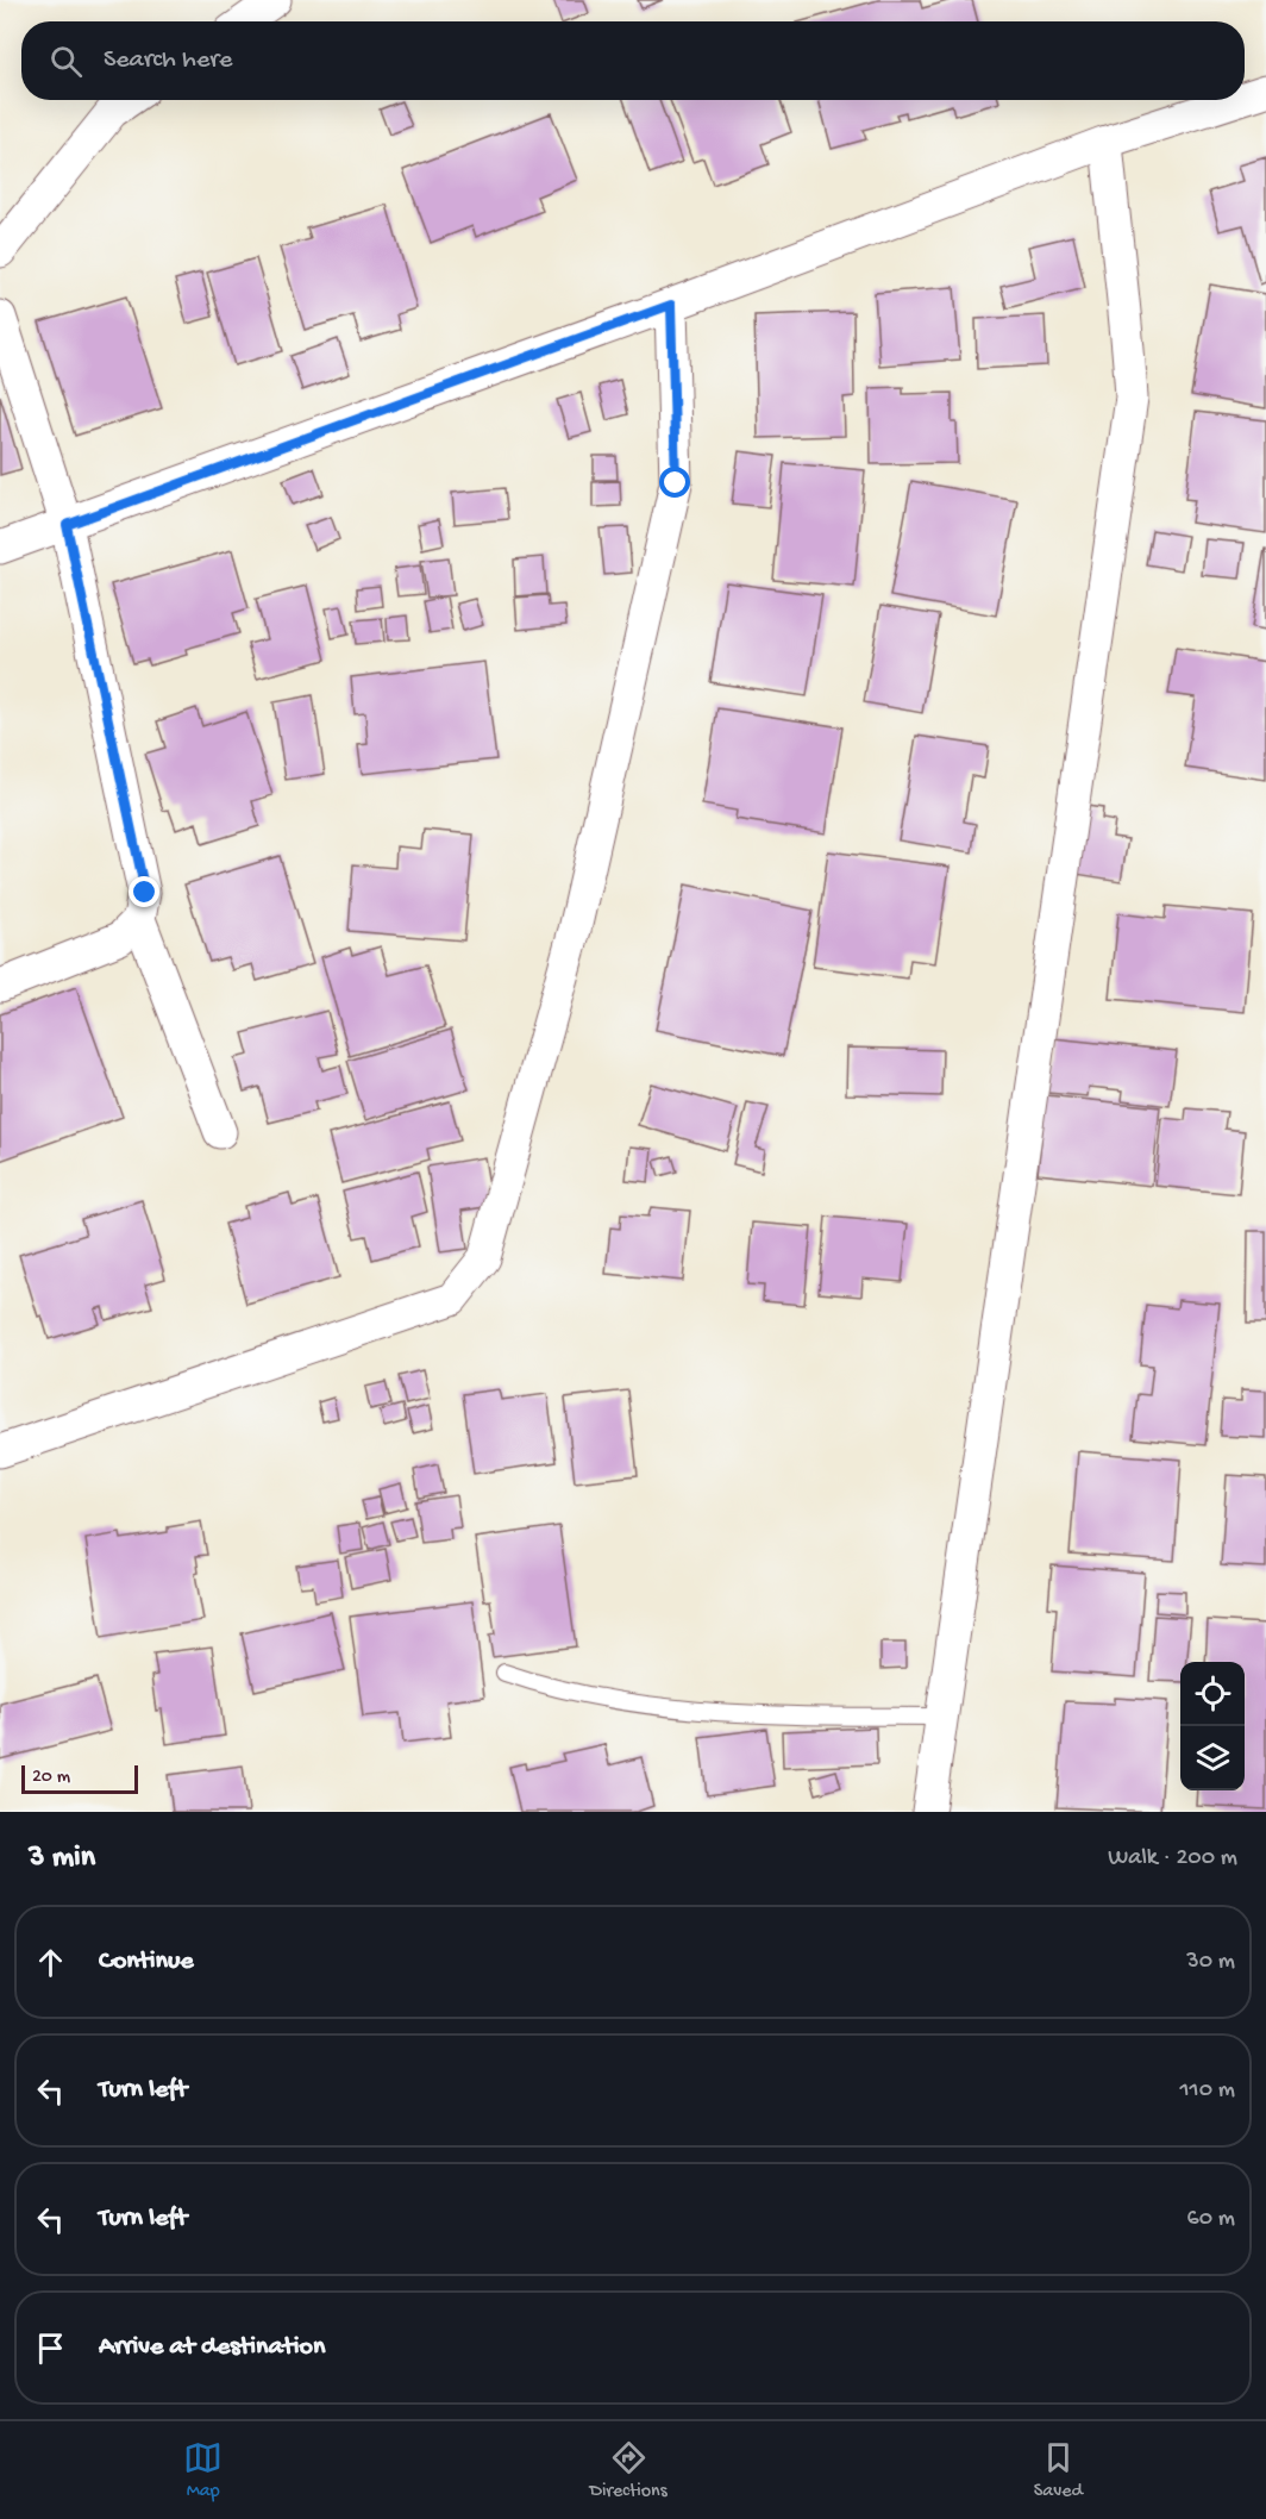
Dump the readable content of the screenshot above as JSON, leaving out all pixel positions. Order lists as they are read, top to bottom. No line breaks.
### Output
{"scale_bar":"20 m","page":{"search":"Search here","scale":"20 m","heading":["3 min","Walk · 200 m"],"list":[["Continue","30 m"],["Turn left","110 m"],["Turn left","60 m"],"Arrive at destination"],"nav":["Map","Directions","Saved"]}}
